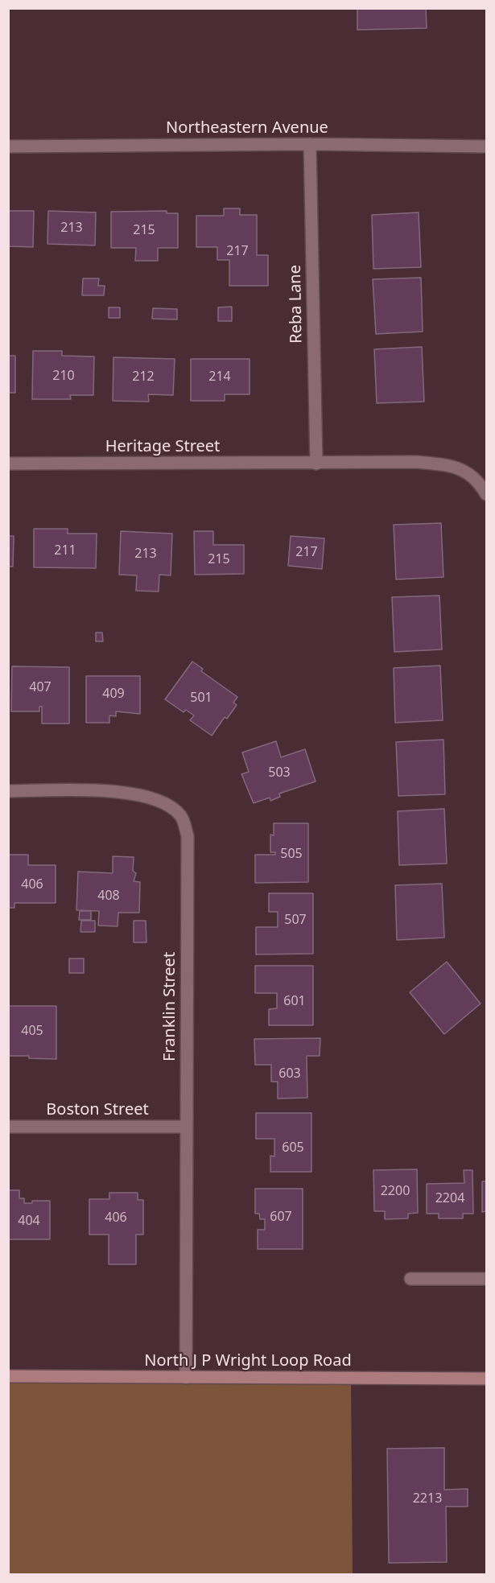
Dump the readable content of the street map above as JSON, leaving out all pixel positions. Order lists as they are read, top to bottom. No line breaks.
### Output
{"streets":{"main road":["North J P Wright Loop Road"],"street":["Northeastern Avenue","Reba Lane","Heritage Street","Franklin Street","Boston Street"]},"crossings":[["Northeastern Avenue","Reba Lane"],["Reba Lane","Heritage Street"],["Franklin Street","Boston Street"],["Franklin Street","North J P Wright Loop Road"]],"house_numbers":["213","215","217","210","212","214","211","217","213","215","407","409","501","503","505","406","408","507","601","405","603","605","2200","2204","607","406","404","2213"]}
